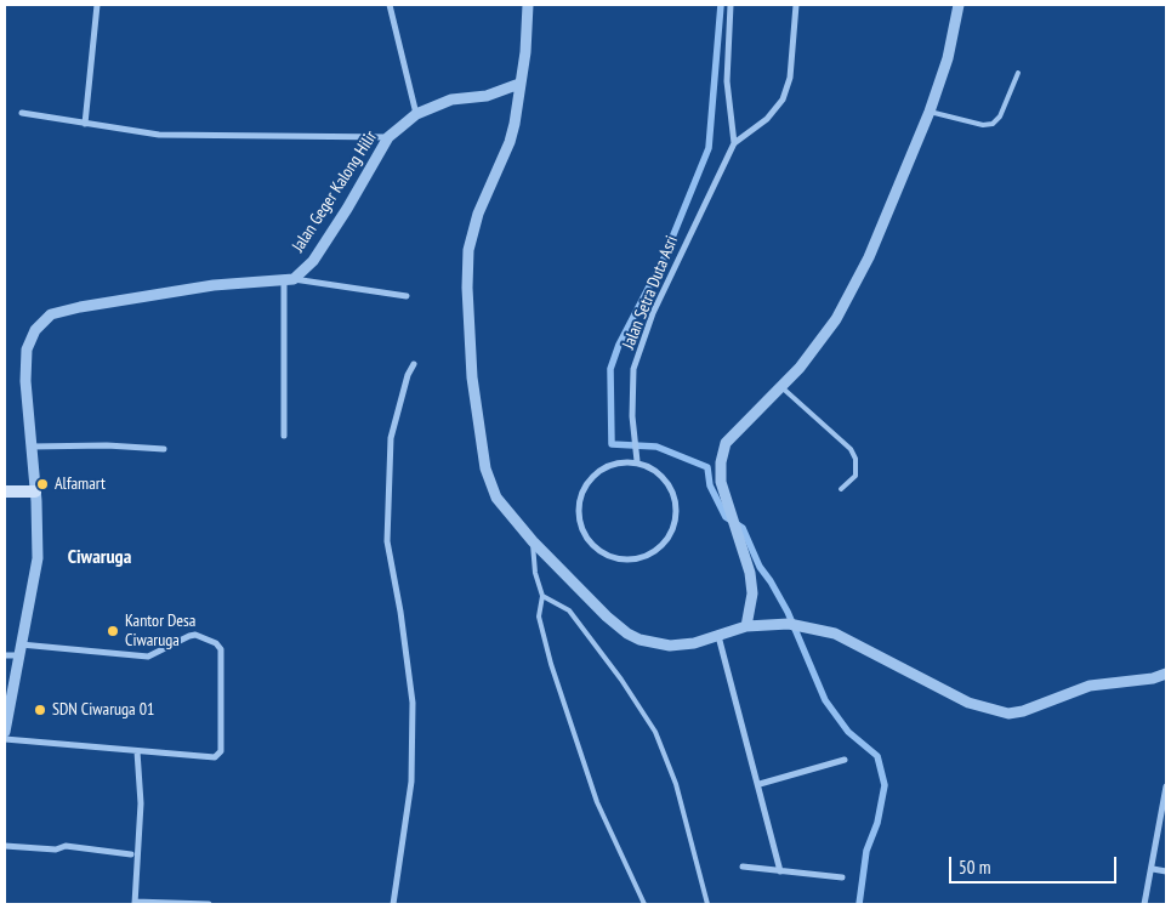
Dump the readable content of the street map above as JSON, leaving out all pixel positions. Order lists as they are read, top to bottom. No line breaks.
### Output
{"streets":{"street":["Jalan Geger Kalong Hilir","Jalan Setra Duta Asri"]},"districts":["Ciwaruga"],"places":["Alfamart","Kantor Desa Ciwaruga","SDN Ciwaruga 01"],"scale_bar":"50 m"}
